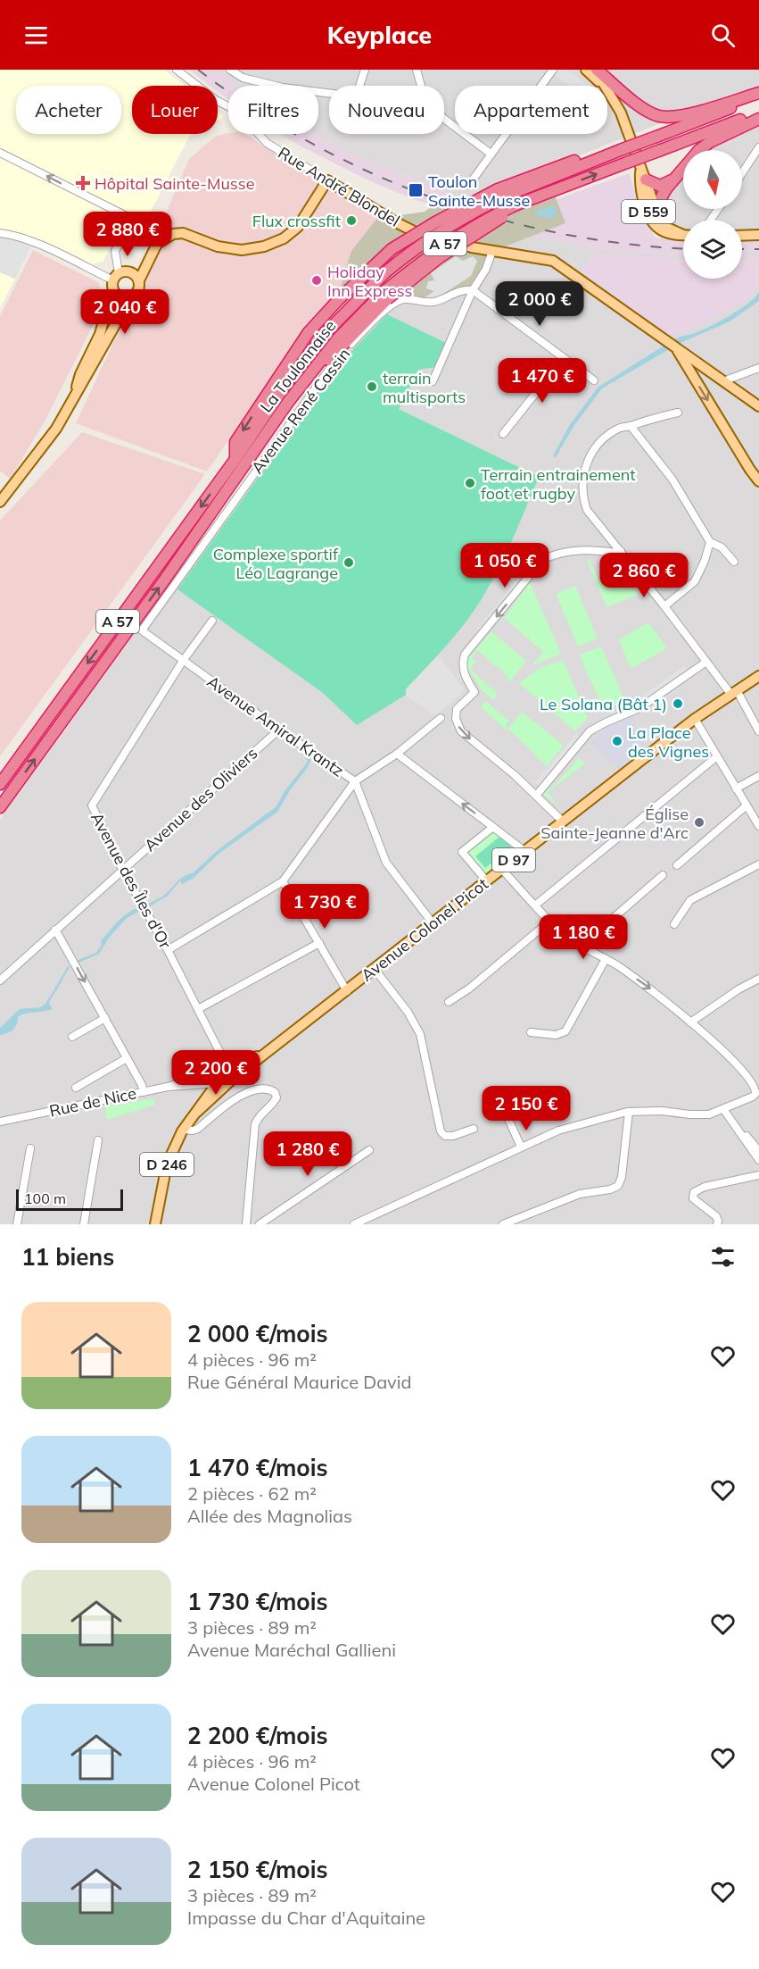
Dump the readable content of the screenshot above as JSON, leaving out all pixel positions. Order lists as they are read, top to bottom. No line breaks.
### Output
{"streets":{"highway":["A 57","La Toulonnaise"],"main road":["Rue André Blondel","D 559","D 97","Avenue Colonel Picot","D 246"],"street":["Avenue René Cassin","Avenue Amiral Krantz","Avenue des Oliviers","Avenue des Îles d'Or","Rue de Nice"]},"crossings":[["Avenue René Cassin","Avenue Amiral Krantz"],["Avenue Amiral Krantz","Avenue des Oliviers"],["Avenue Amiral Krantz","Avenue des Îles d'Or"],["Avenue Amiral Krantz","Avenue Colonel Picot"],["Avenue des Oliviers","Avenue des Îles d'Or"],["D 97","Avenue Colonel Picot"],["D 97","Rue de Nice"],["Avenue des Îles d'Or","Avenue Colonel Picot"],["Avenue des Îles d'Or","Rue de Nice"],["Avenue Colonel Picot","Rue de Nice"]],"places":{"health":["Hôpital Sainte-Musse"],"transit":["Toulon Sainte-Musse"],"other":["Flux crossfit","Holiday Inn Express","terrain multisports","Terrain entrainement foot et rugby","Complexe sportif Léo Lagrange","Le Solana (Bât 1)","La Place des Vignes","Église Sainte-Jeanne d'Arc"]},"scale_bar":"100 m","north":"bottom","page":{"header":"Keyplace","chip":["Acheter","Louer","Filtres","Nouveau","Appartement"],"price":["2 880 €","2 000 €","2 040 €","1 470 €","1 050 €","2 860 €","1 730 €","1 180 €","2 200 €","2 150 €","1 280 €"],"scale":"100 m","heading":"11 biens","list":[{"name":"2 000 €/mois","note":"4 pièces · 96 m² · Rue Général Maurice David"},{"name":"1 470 €/mois","note":"2 pièces · 62 m² · Allée des Magnolias"},{"name":"1 730 €/mois","note":"3 pièces · 89 m² · Avenue Maréchal Gallieni"},{"name":"2 200 €/mois","note":"4 pièces · 96 m² · Avenue Colonel Picot"},{"name":"2 150 €/mois","note":"3 pièces · 89 m² · Impasse du Char d'Aquitaine"}]}}
